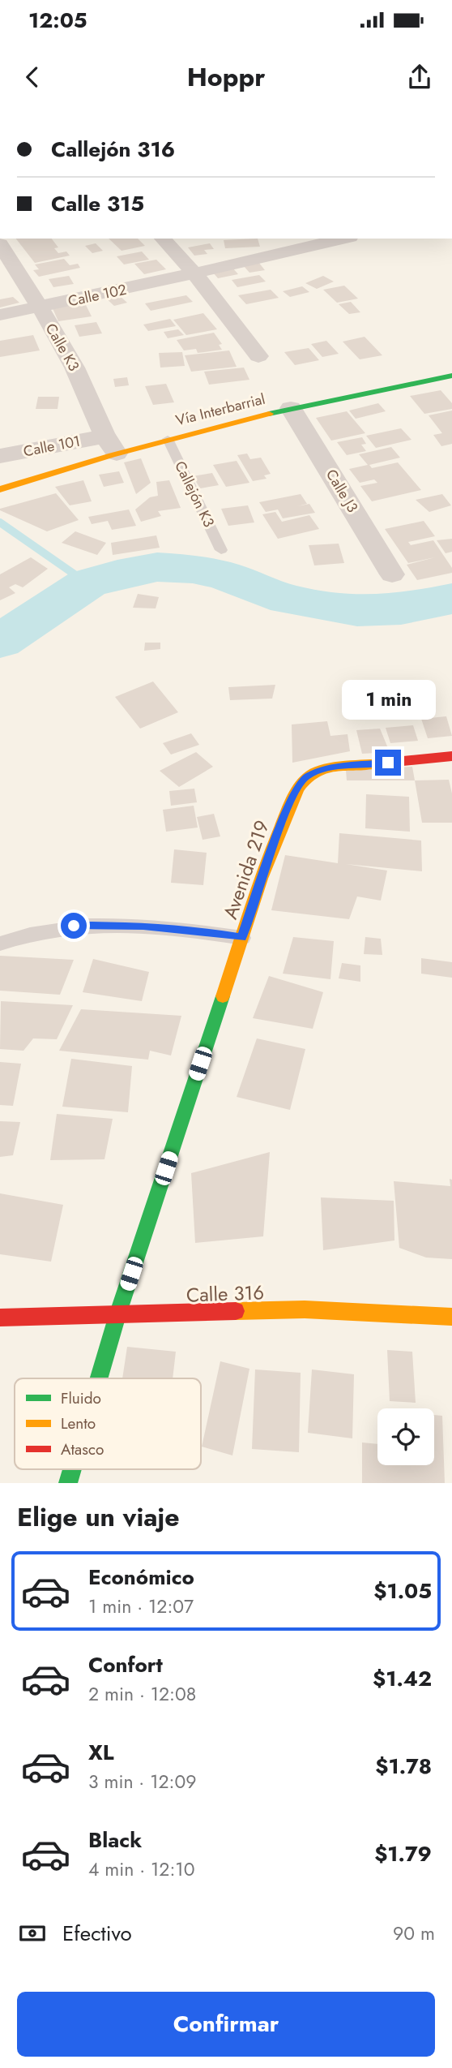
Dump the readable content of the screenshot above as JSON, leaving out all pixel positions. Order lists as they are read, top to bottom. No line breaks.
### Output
{"streets":{"street":["Calle 102","Calle K3","Vía Interbarrial","Calle 101","Calle J3","Avenida 219","Calle 316"],"lane":["Callejón K3"]},"crossings":[["Calle 102","Calle K3"],["Calle K3","Vía Interbarrial"],["Calle K3","Calle 101"],["Vía Interbarrial","Calle 101"],["Vía Interbarrial","Calle J3"],["Vía Interbarrial","Callejón K3"],["Avenida 219","Calle 316"]],"legend":["Fluido","Lento","Atasco"],"page":{"status":"12:05","header":"Hoppr","banner":["Callejón 316","Calle 315"],"bubble":"1 min","heading":"Elige un viaje","list":[{"name":"Económico","note":"1 min · 12:07","value":"$1.05"},{"name":"Confort","note":"2 min · 12:08","value":"$1.42"},{"name":"XL","note":"3 min · 12:09","value":"$1.78"},{"name":"Black","note":"4 min · 12:10","value":"$1.79"}],"pay":["Efectivo","90 m"],"buttons":"Confirmar"}}
